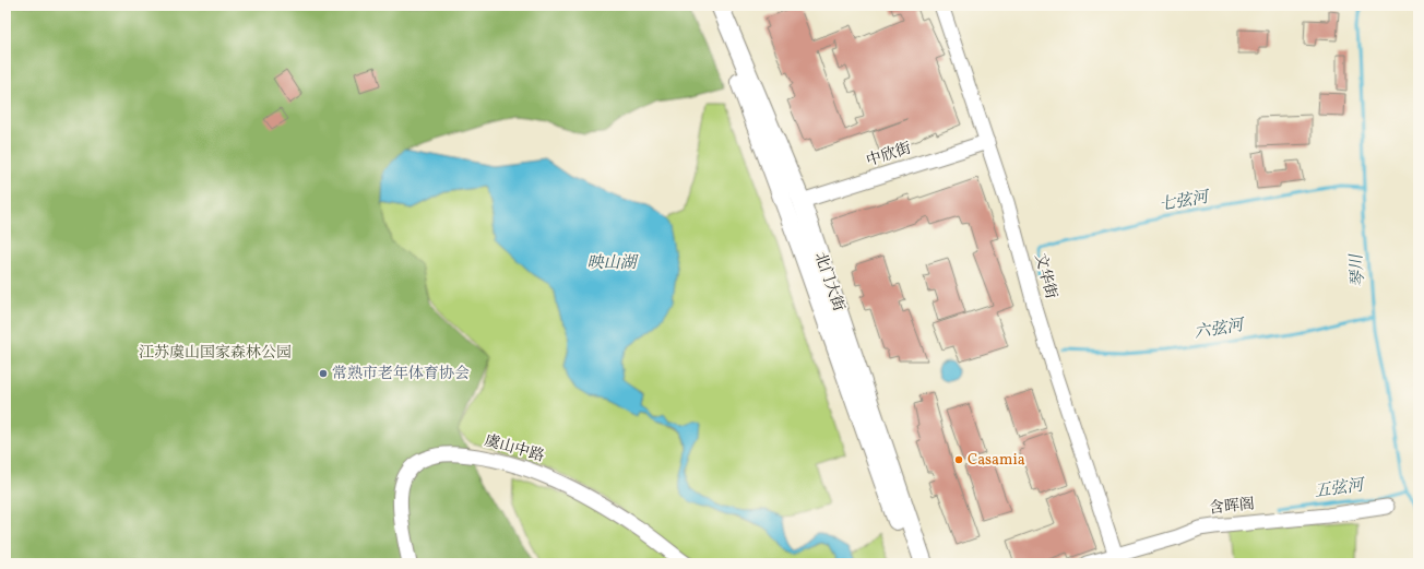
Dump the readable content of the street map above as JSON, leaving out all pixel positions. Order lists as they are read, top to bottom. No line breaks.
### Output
{"streets":{"main road":["北门大街"],"street":["中欣街","文华街","虞山中路","含晖阁"]},"crossings":[["中欣街","文华街"],["中欣街","北门大街"],["文华街","含晖阁"]],"water":["七弦河","映山湖","琴川","六弦河","五弦河"],"parks":["江苏虞山国家森林公园"],"places":["常熟市老年体育协会","Casamia"]}
